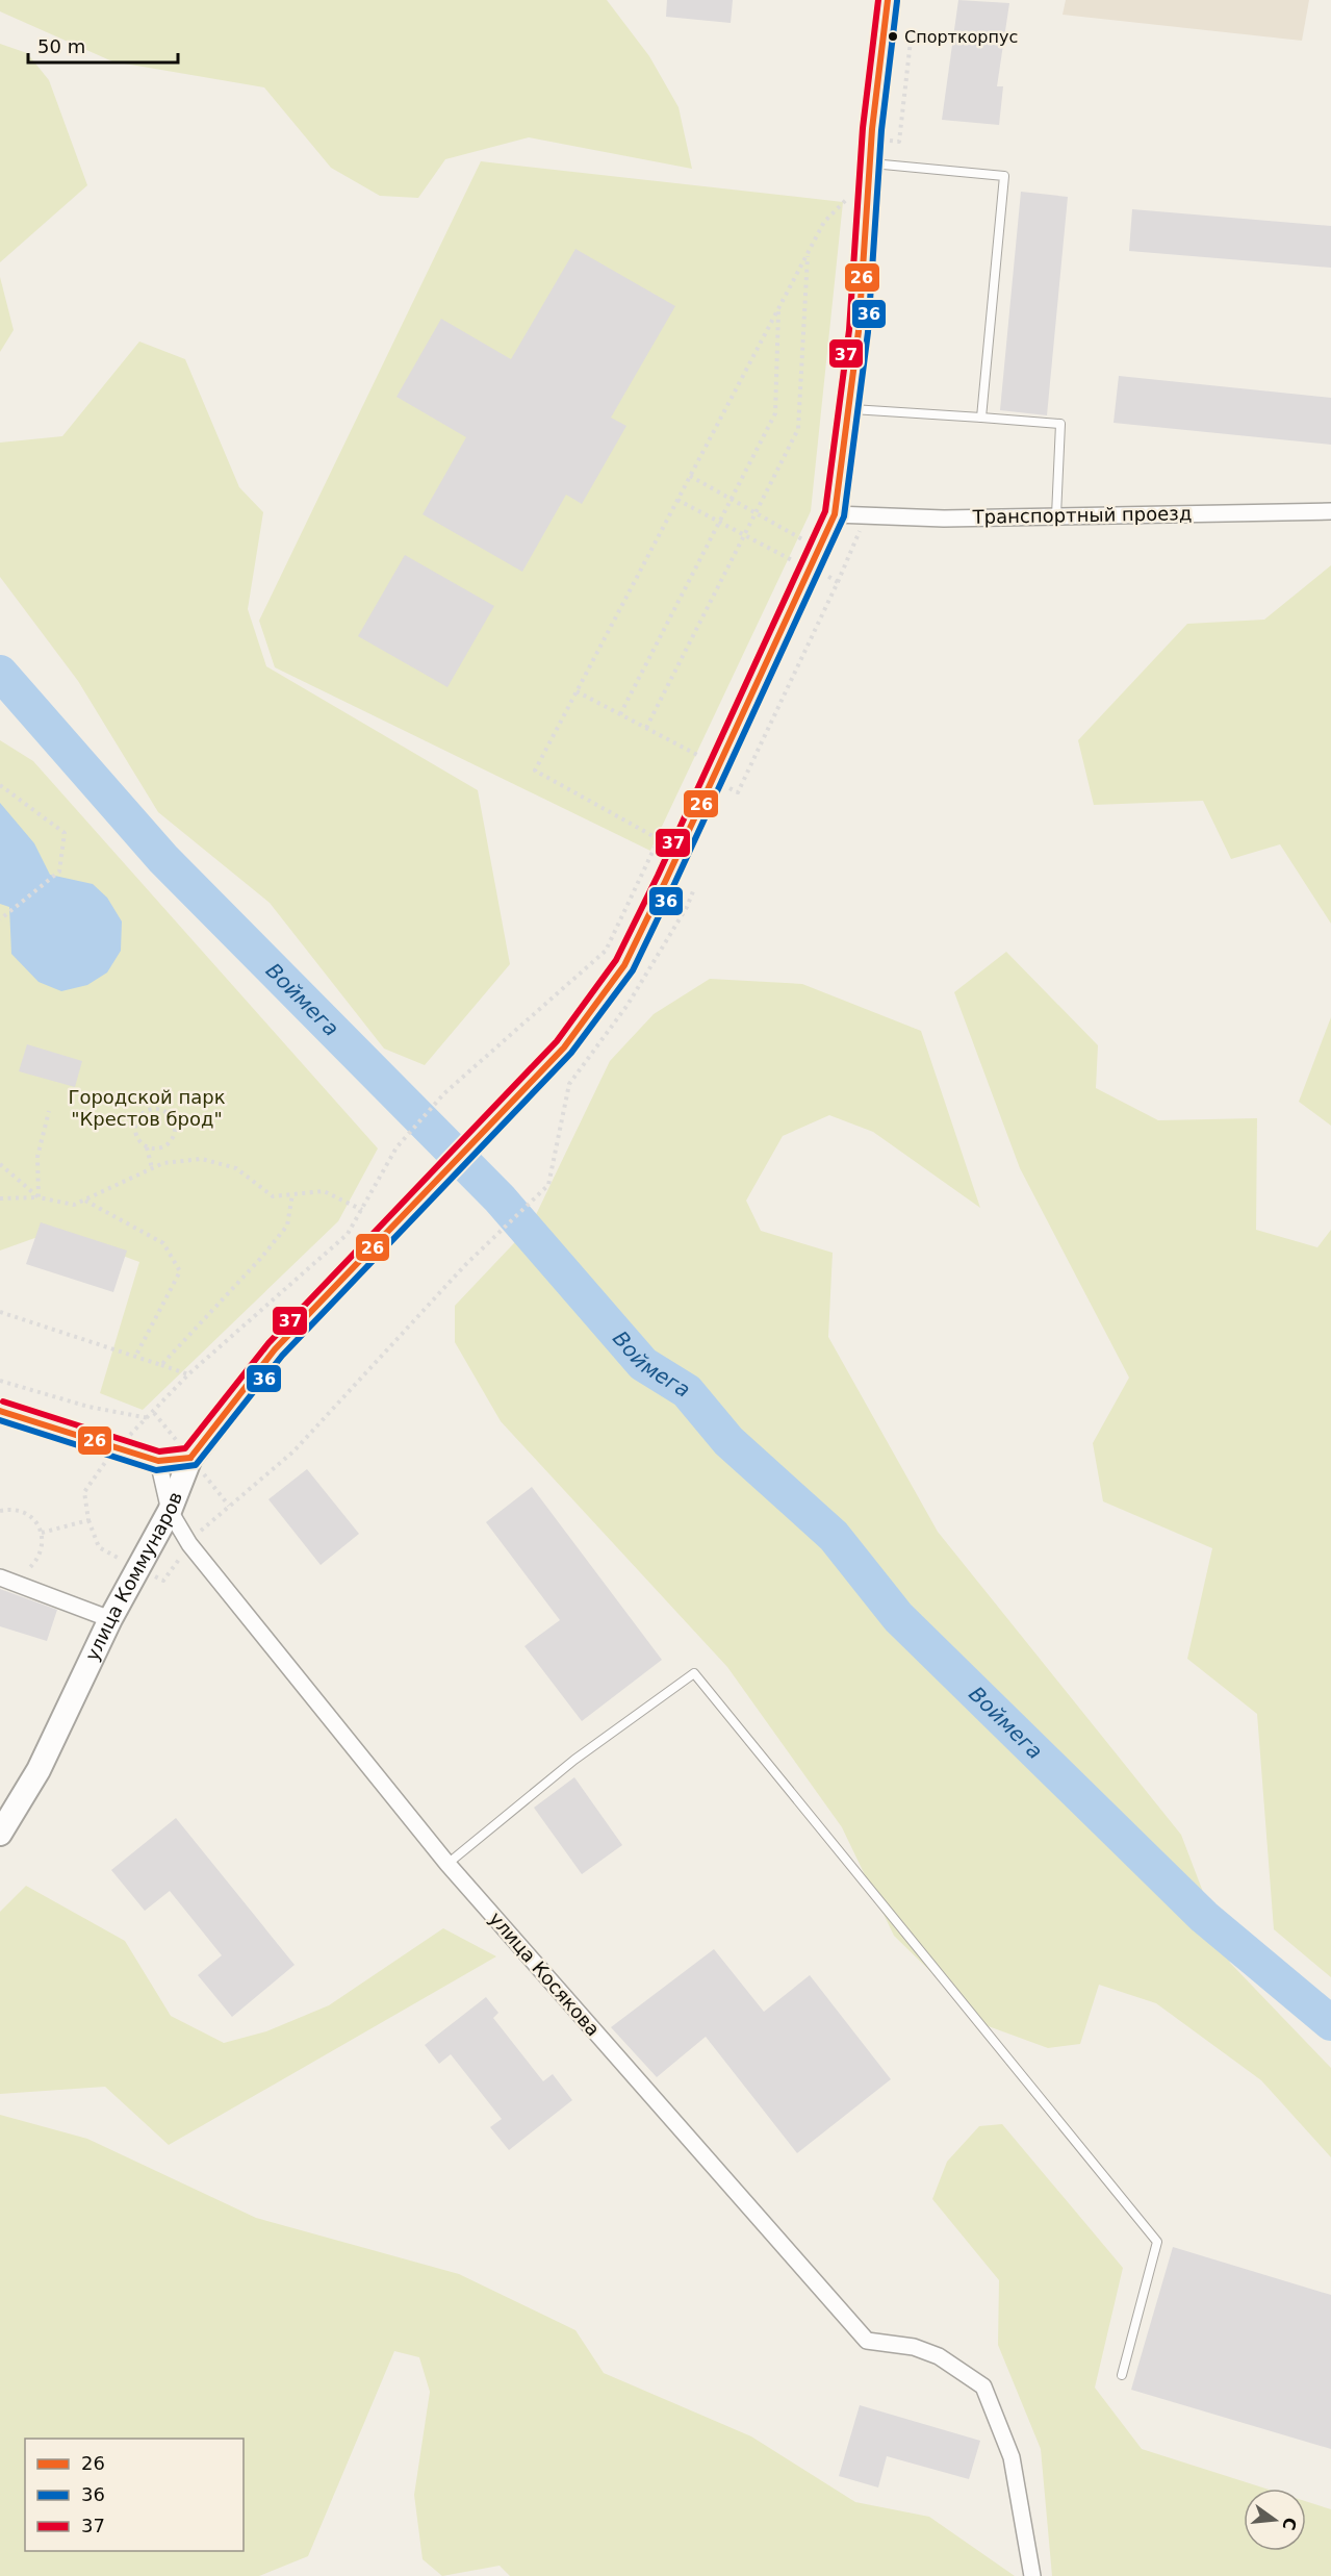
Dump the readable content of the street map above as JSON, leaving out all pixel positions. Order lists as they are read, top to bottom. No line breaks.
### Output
{"streets":{"street":["Транспортный проезд","улица Коммунаров","улица Косякова"]},"crossings":[["Транспортный проезд","улица Коммунаров"],["улица Коммунаров","улица Косякова"]],"water":["Воймега"],"parks":["Городской парк \"Крестов брод\""],"places":["Спорткорпус"],"lines":["transit line 26","transit line 37","transit line 36"],"legend":["26","36","37"],"scale_bar":"50 m","north":"right"}
